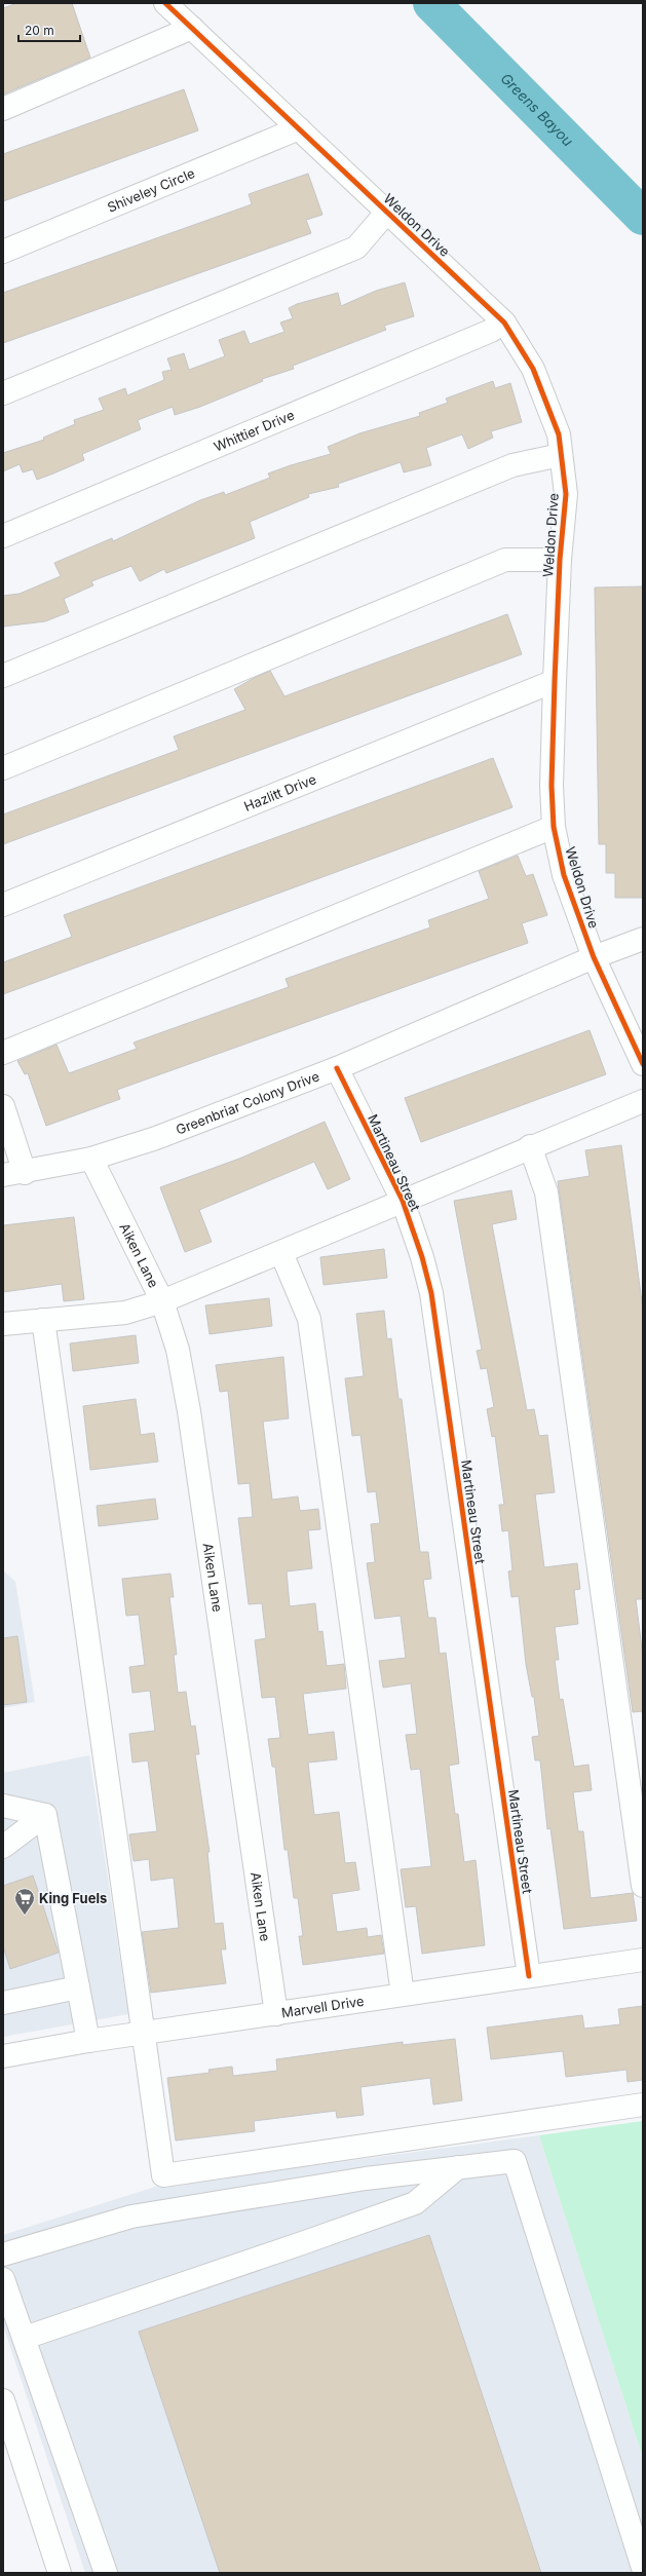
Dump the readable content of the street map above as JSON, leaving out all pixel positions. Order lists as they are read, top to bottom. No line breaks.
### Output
{"streets":{"street":["Shiveley Circle","Weldon Drive","Whittier Drive","Hazlitt Drive","Greenbriar Colony Drive","Martineau Street","Aiken Lane","Marvell Drive"]},"crossings":[["Shiveley Circle","Weldon Drive"],["Weldon Drive","Whittier Drive"],["Weldon Drive","Hazlitt Drive"],["Weldon Drive","Greenbriar Colony Drive"],["Greenbriar Colony Drive","Martineau Street"],["Greenbriar Colony Drive","Aiken Lane"],["Martineau Street","Marvell Drive"],["Aiken Lane","Marvell Drive"]],"water":["Greens Bayou"],"places":{"supermarket":["King Fuels"]},"scale_bar":"20 m"}
